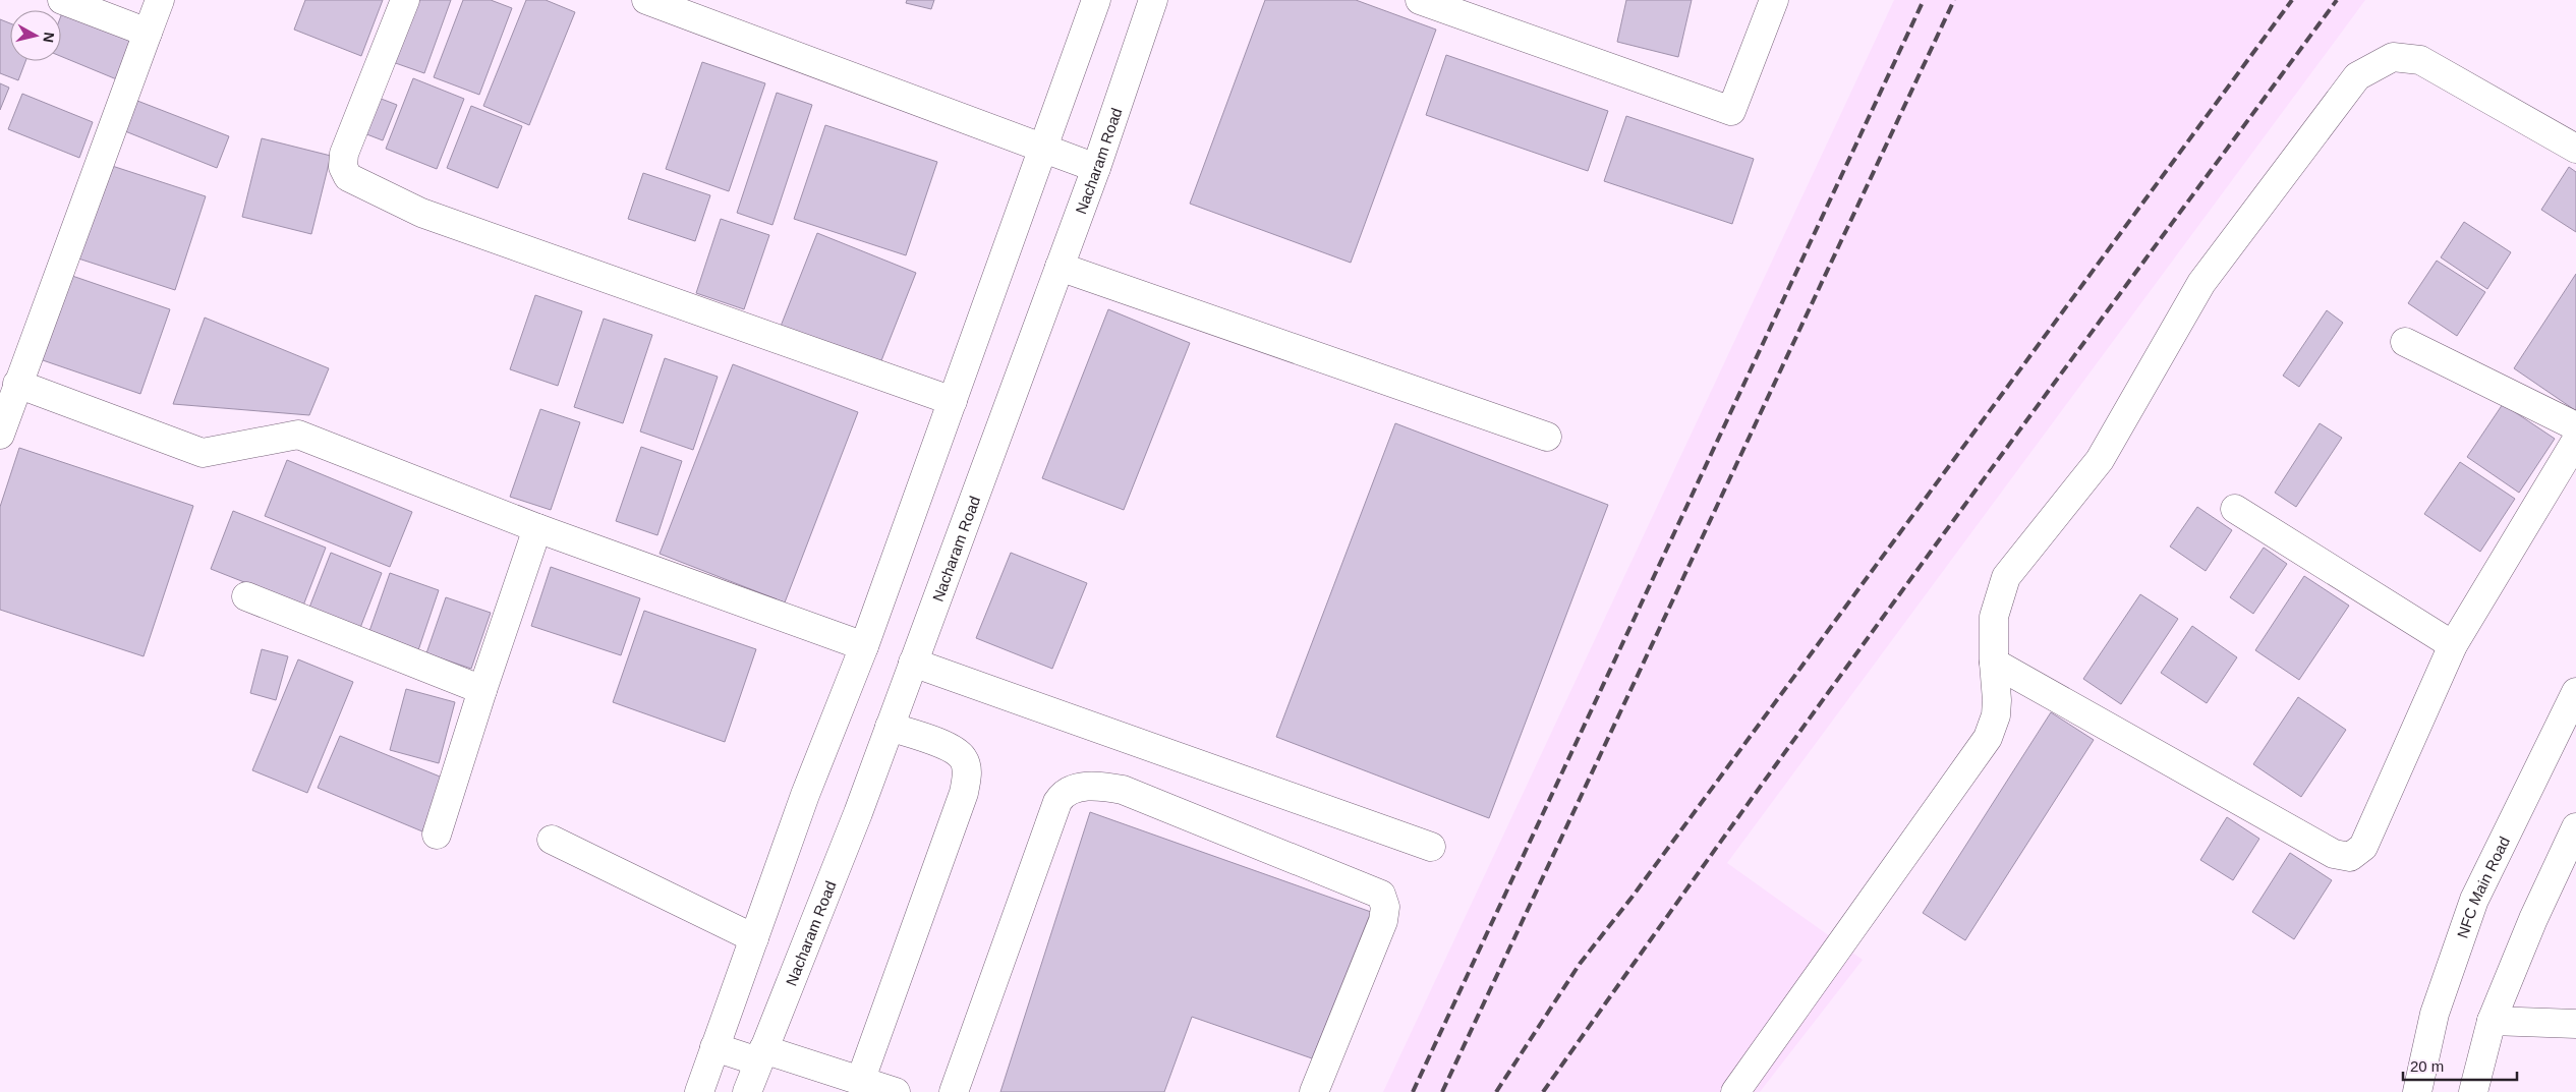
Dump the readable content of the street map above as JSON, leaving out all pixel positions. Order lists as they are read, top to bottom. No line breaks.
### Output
{"streets":{"street":["Nacharam Road","NFC Main Road"]},"scale_bar":"20 m","north":"right"}
